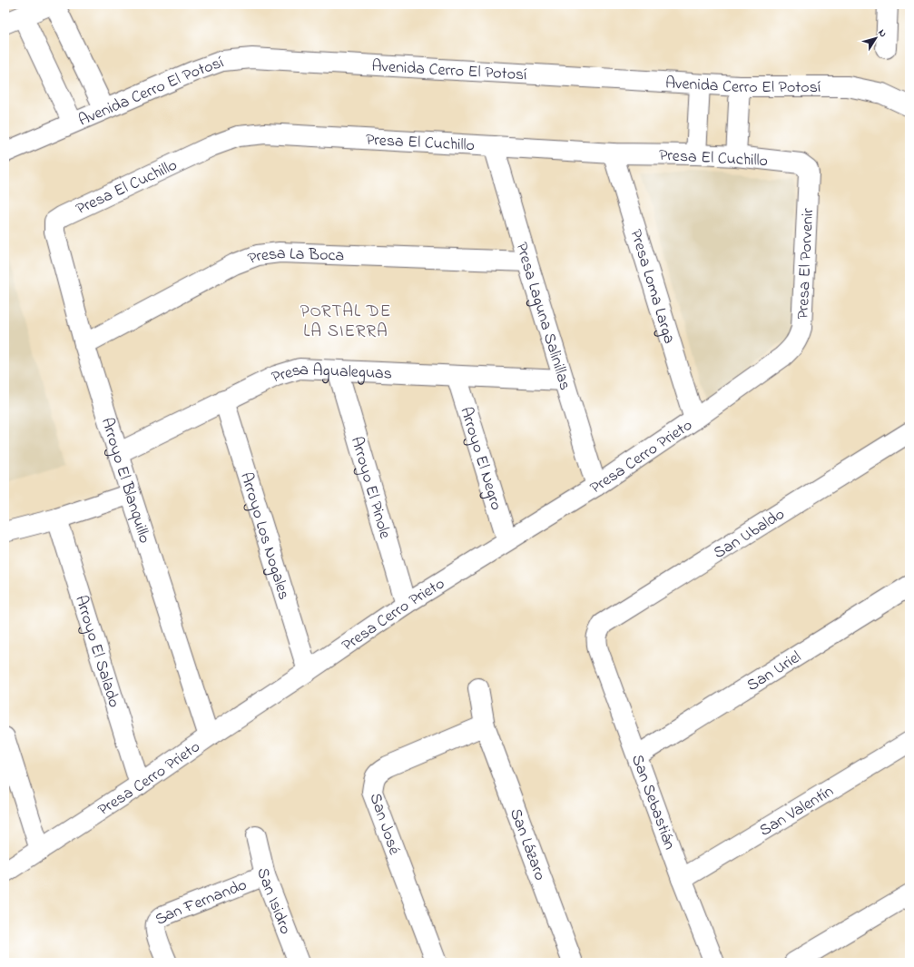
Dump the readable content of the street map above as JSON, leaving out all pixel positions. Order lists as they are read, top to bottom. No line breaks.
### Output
{"streets":{"street":["Avenida Cerro El Potosí","Presa El Cuchillo","Presa La Boca","Presa El Porvenir","Presa Loma Larga","Presa Laguna Salinillas","Presa Agualeguas","Presa Cerro Prieto","Arroyo El Negro","Arroyo El Blanquillo","Arroyo El Pinole","San Ubaldo","Arroyo Los Nogales","Arroyo El Salado","San Uriel","San Sebastián","San Valentín","San José","San Lázaro","San Isidro","San Fernando"]},"crossings":[["Presa El Cuchillo","Presa El Porvenir"],["Presa El Cuchillo","Presa Loma Larga"],["Presa El Cuchillo","Presa Laguna Salinillas"],["Presa El Cuchillo","Arroyo El Blanquillo"],["Presa La Boca","Presa Laguna Salinillas"],["Presa La Boca","Arroyo El Blanquillo"],["Presa El Porvenir","Presa Cerro Prieto"],["Presa Loma Larga","Presa Cerro Prieto"],["Presa Laguna Salinillas","Presa Agualeguas"],["Presa Laguna Salinillas","Presa Cerro Prieto"],["Presa Agualeguas","Arroyo El Negro"],["Presa Agualeguas","Arroyo El Blanquillo"],["Presa Agualeguas","Arroyo El Pinole"],["Presa Agualeguas","Arroyo Los Nogales"],["Presa Cerro Prieto","Arroyo El Negro"],["Presa Cerro Prieto","Arroyo El Blanquillo"],["Presa Cerro Prieto","Arroyo El Pinole"],["Presa Cerro Prieto","Arroyo Los Nogales"],["Presa Cerro Prieto","Arroyo El Salado"],["San Ubaldo","San Sebastián"],["San Uriel","San Sebastián"],["San Sebastián","San Valentín"],["San José","San Lázaro"],["San Isidro","San Fernando"]],"districts":["PORTAL DE LA SIERRA"],"north":"top right"}
